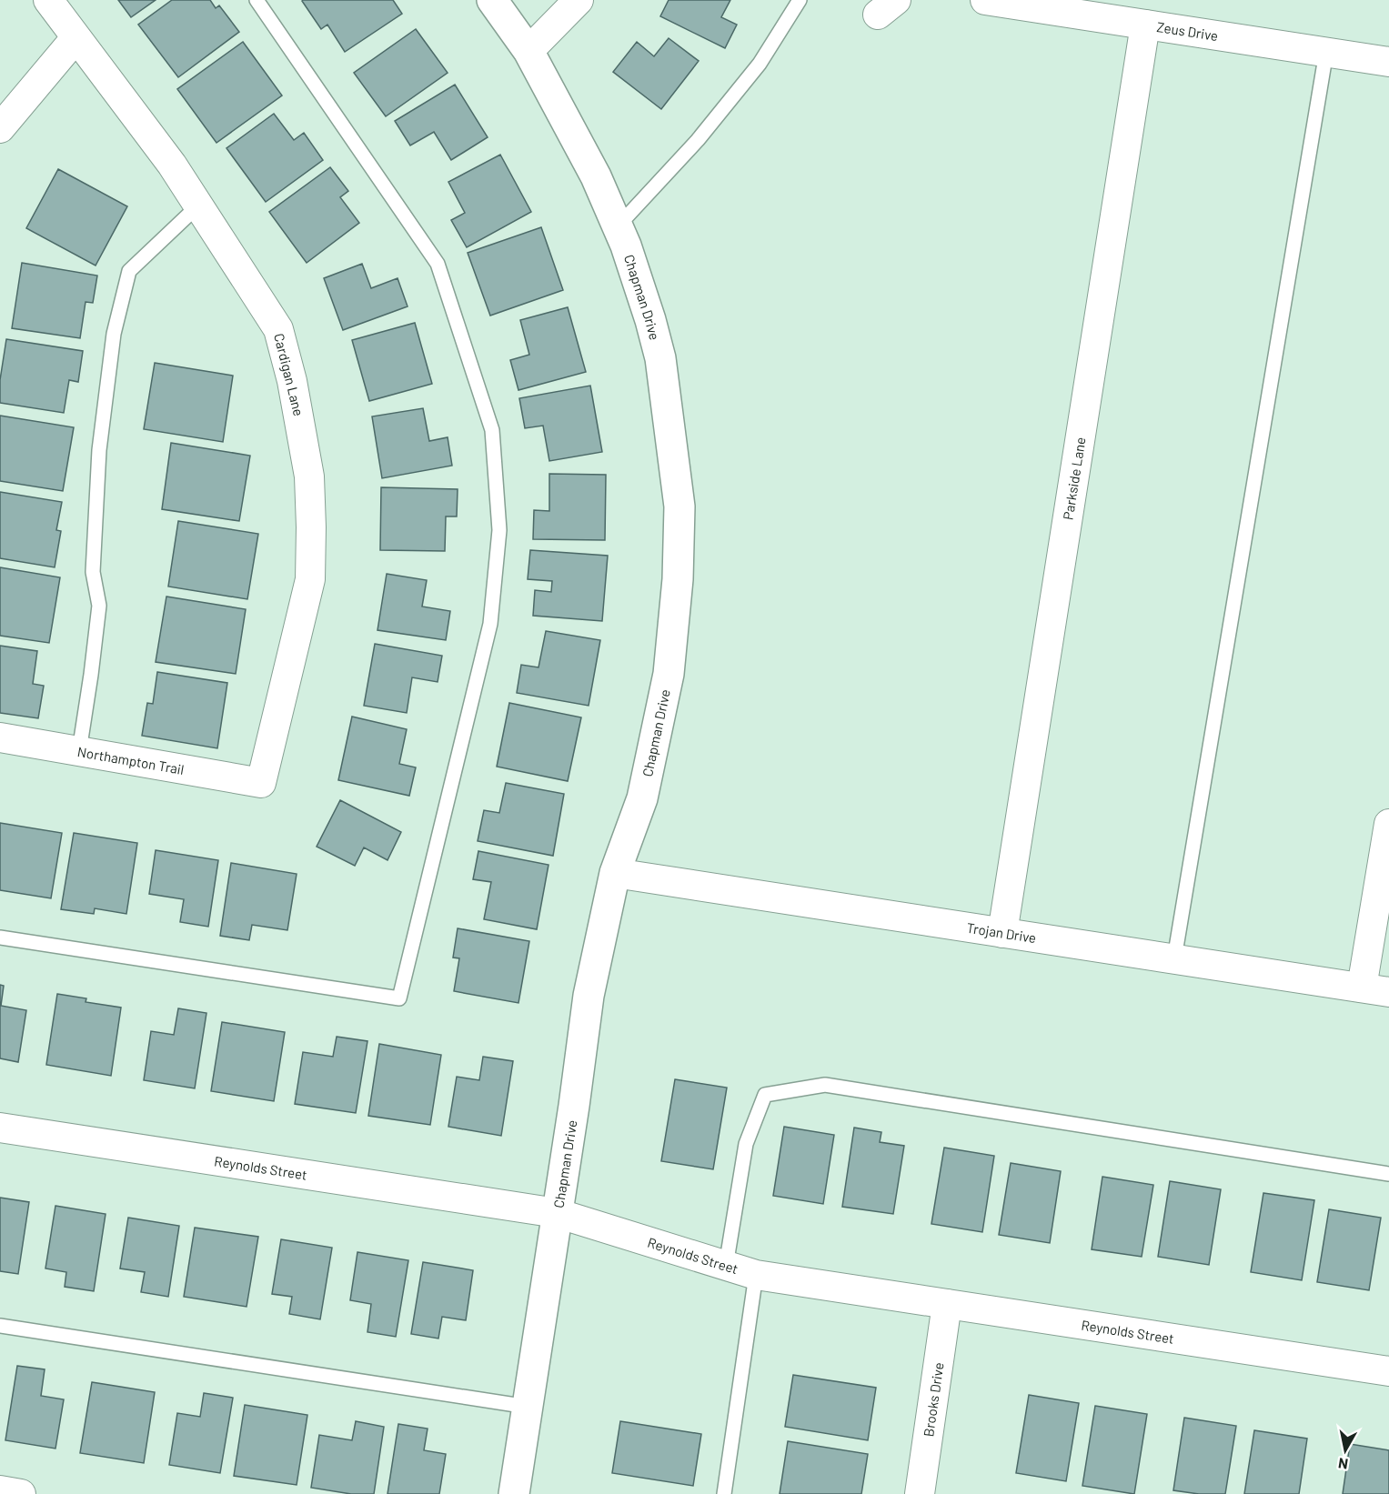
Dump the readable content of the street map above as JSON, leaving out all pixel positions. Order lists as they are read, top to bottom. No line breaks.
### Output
{"streets":{"street":["Zeus Drive","Chapman Drive","Cardigan Lane","Parkside Lane","Northampton Trail","Trojan Drive","Reynolds Street","Brooks Drive"]},"crossings":[["Zeus Drive","Parkside Lane"],["Chapman Drive","Trojan Drive"],["Chapman Drive","Reynolds Street"],["Cardigan Lane","Northampton Trail"],["Parkside Lane","Trojan Drive"],["Reynolds Street","Brooks Drive"]],"north":"bottom"}
